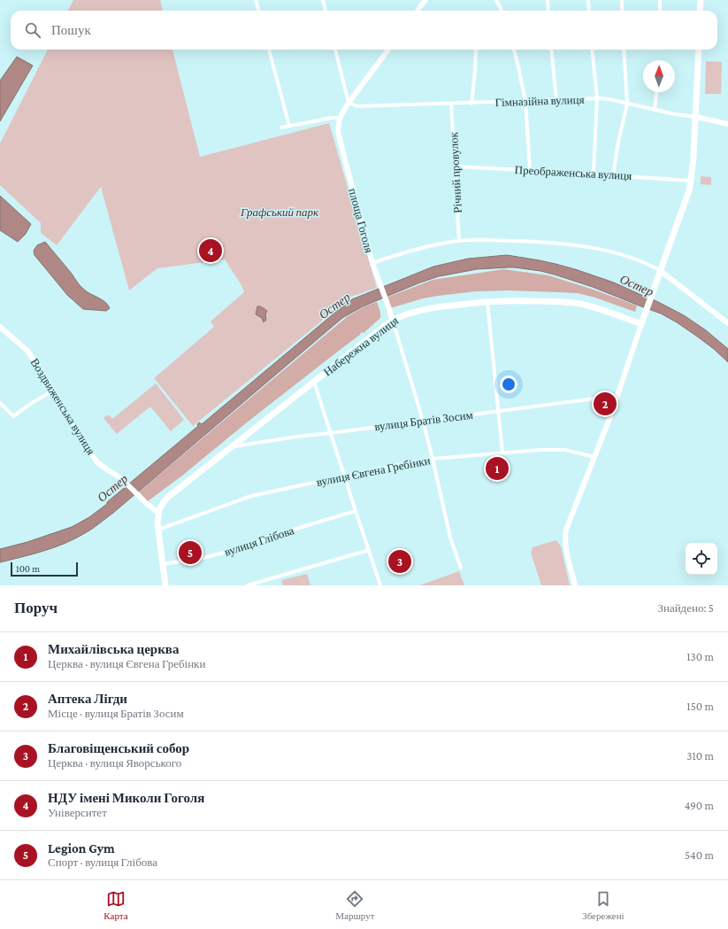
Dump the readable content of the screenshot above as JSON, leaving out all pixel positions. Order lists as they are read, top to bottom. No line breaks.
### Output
{"streets":{"main road":["Набережна вулиця"],"street":["Гімназійна вулиця","Річний провулок","Преображенська вулиця","площа Гоголя","Воздвиженська вулиця","вулиця Братів Зосим","вулиця Євгена Гребінки","вулиця Глібова"]},"crossings":[["Гімназійна вулиця","Річний провулок"],["Річний провулок","Преображенська вулиця"],["площа Гоголя","Набережна вулиця"],["Набережна вулиця","Воздвиженська вулиця"],["Набережна вулиця","вулиця Братів Зосим"],["Набережна вулиця","вулиця Євгена Гребінки"],["Набережна вулиця","вулиця Глібова"]],"water":["Остер"],"parks":["Графський парк"],"scale_bar":"100 m","north":"top","page":{"search":"Пошук","pins":["4","2","1","5","3"],"scale":"100 m","heading":["Поруч","Знайдено: 5"],"list":[{"mark":"1","name":"Михайлівська церква","note":"Церква · вулиця Євгена Гребінки","value":"130 m"},{"mark":"2","name":"Аптека Лігди","note":"Місце · вулиця Братів Зосим","value":"150 m"},{"mark":"3","name":"Благовіщенський собор","note":"Церква · вулиця Яворського","value":"310 m"},{"mark":"4","name":"НДУ імені Миколи Гоголя","note":"Університет","value":"490 m"},{"mark":"5","name":"Legion Gym","note":"Спорт · вулиця Глібова","value":"540 m"}],"nav":["Карта","Маршрут","Збережені"]}}
